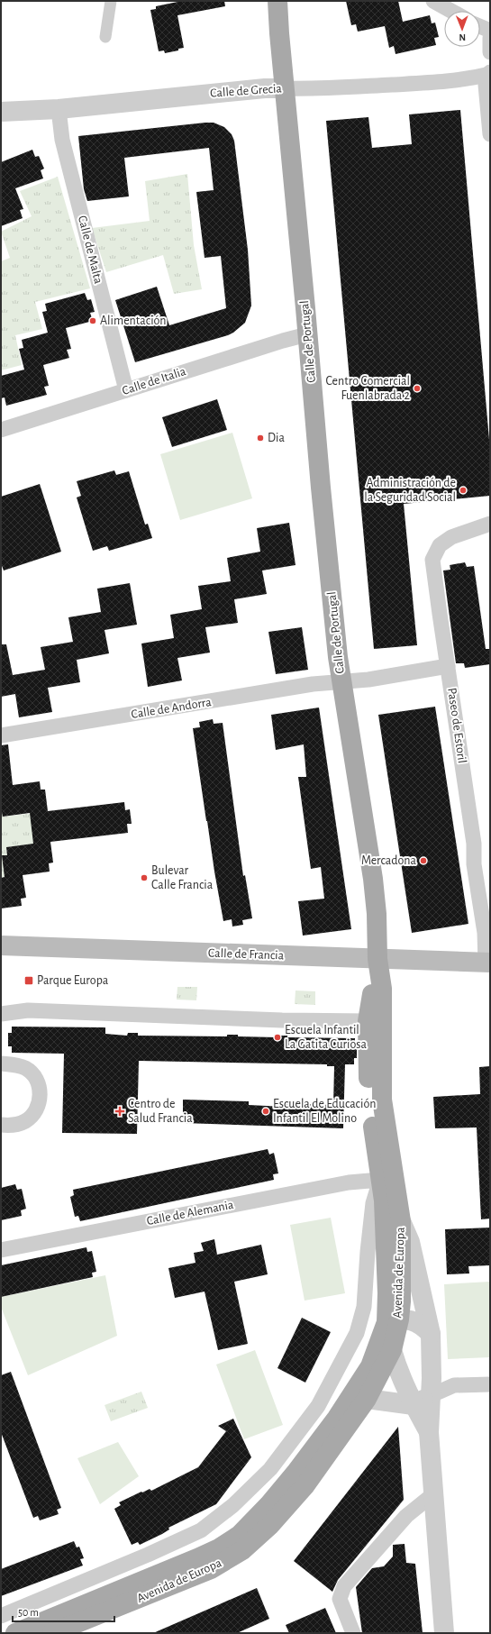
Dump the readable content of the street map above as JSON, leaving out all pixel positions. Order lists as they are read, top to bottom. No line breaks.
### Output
{"streets":{"main road":["Calle de Portugal","Calle de Francia","Avenida de Europa"],"street":["Calle de Grecia","Calle de Malta","Calle de Italia","Calle de Andorra","Paseo de Estoril","Calle de Alemania"]},"crossings":[["Calle de Grecia","Calle de Malta"],["Calle de Grecia","Calle de Portugal"],["Calle de Malta","Calle de Italia"],["Calle de Portugal","Calle de Italia"],["Calle de Portugal","Calle de Andorra"],["Calle de Portugal","Paseo de Estoril"],["Calle de Portugal","Calle de Francia"],["Calle de Portugal","Avenida de Europa"],["Paseo de Estoril","Calle de Francia"],["Calle de Francia","Avenida de Europa"],["Calle de Alemania","Avenida de Europa"]],"places":{"other":["Alimentación","Centro Comercial Fuenlabrada 2","Dia","Administración de la Seguridad Social","Mercadona","Bulevar Calle Francia","Escuela Infantil La Gatita Curiosa","Escuela de Educación Infantil El Molino"],"transit":["Parque Europa"],"health":["Centro de Salud Francia"]},"scale_bar":"50 m","north":"bottom"}
